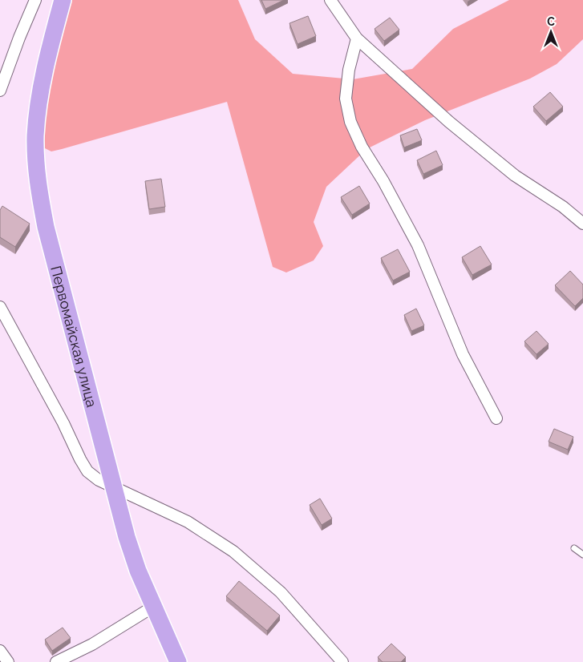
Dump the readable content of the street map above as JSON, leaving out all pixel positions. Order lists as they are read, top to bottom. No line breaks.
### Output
{"streets":{"main road":["Первомайская улица"]},"north":"top"}
